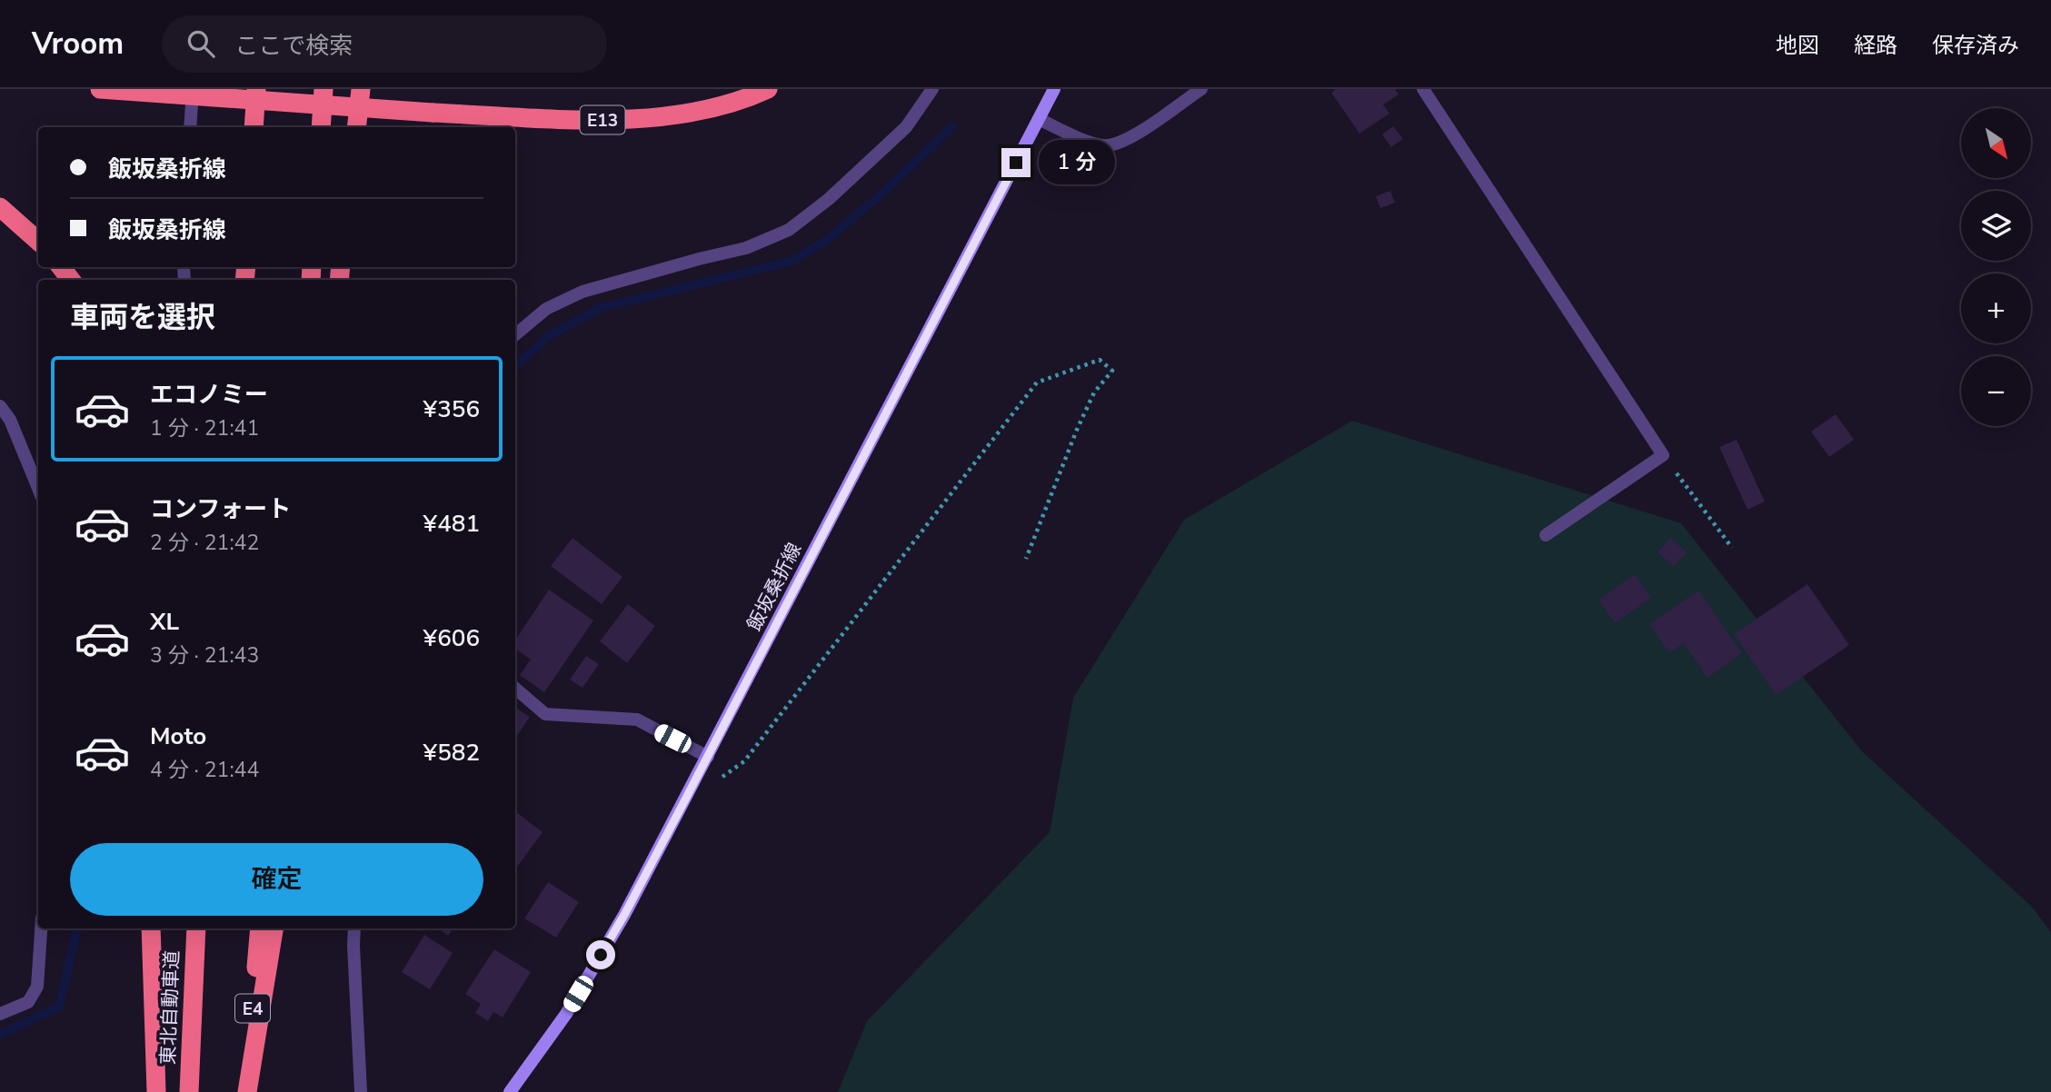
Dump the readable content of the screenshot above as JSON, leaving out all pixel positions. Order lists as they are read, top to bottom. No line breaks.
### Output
{"streets":{"highway":["E13","東北自動車道","E4"],"main road":["飯坂桑折線"]},"north":"bottom right","page":{"header":"Vroom","search":"ここで検索","nav":["地図","経路","保存済み"],"map_buttons":["+","−"],"banner":["飯坂桑折線","飯坂桑折線"],"bubble":"1 分","heading":"車両を選択","list":[{"name":"エコノミー","note":"1 分 · 21:41","value":"¥356"},{"name":"コンフォート","note":"2 分 · 21:42","value":"¥481"},{"name":"XL","note":"3 分 · 21:43","value":"¥606"},{"name":"Moto","note":"4 分 · 21:44","value":"¥582"}],"buttons":"確定"}}
